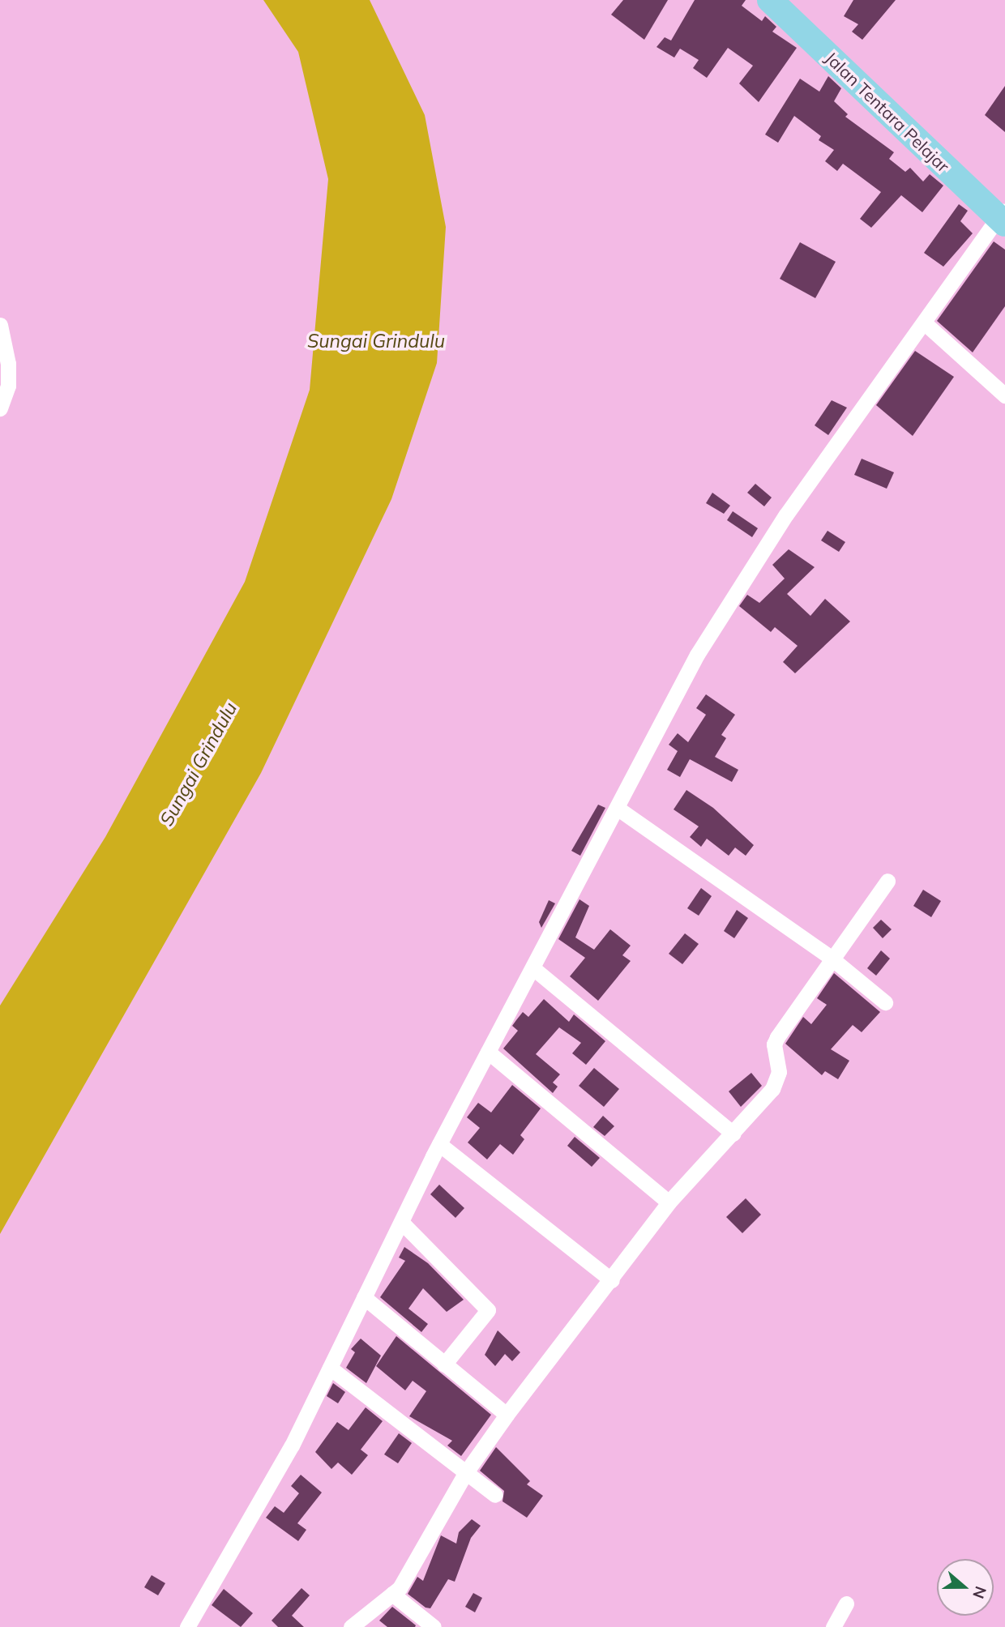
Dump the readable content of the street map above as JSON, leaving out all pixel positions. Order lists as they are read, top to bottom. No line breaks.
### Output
{"streets":{"main road":["Jalan Tentara Pelajar"]},"water":["Sungai Grindulu"],"north":"right"}
